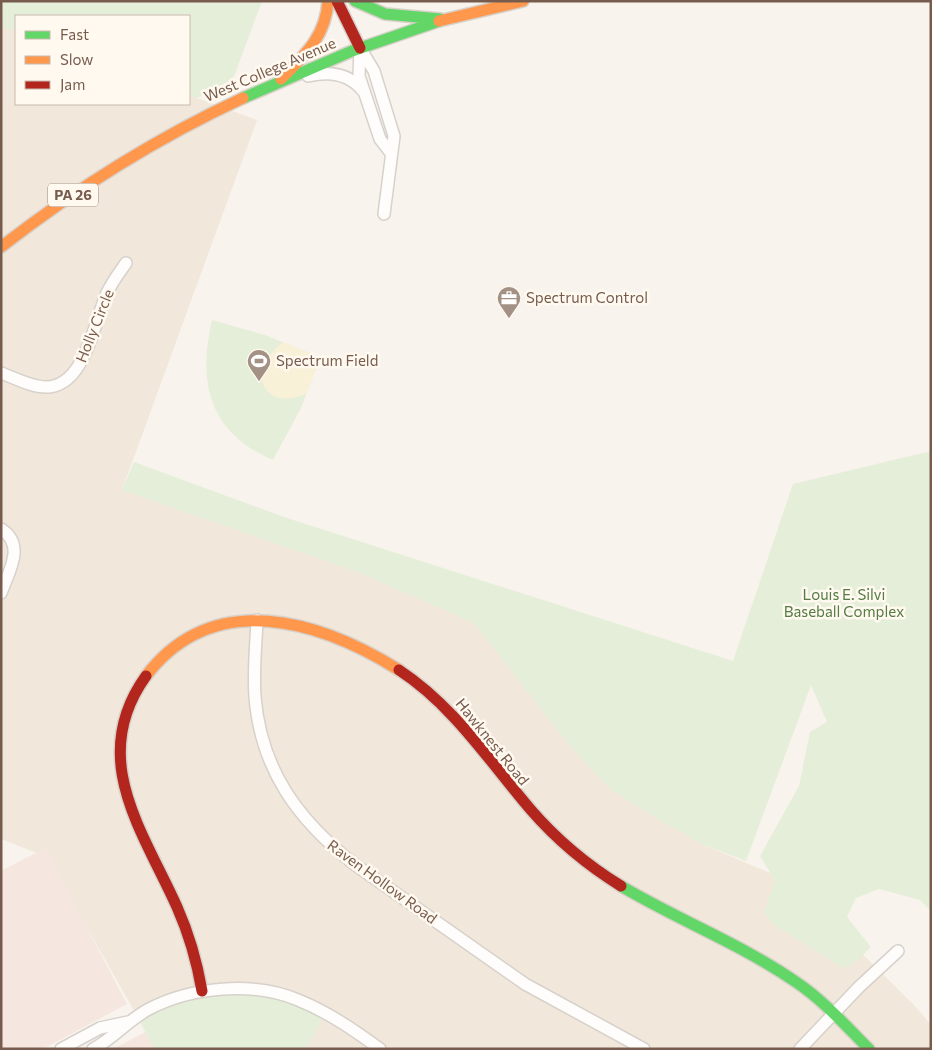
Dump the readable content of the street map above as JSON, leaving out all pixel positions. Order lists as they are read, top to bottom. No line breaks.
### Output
{"streets":{"street":["West College Avenue","PA 26","Holly Circle","Hawknest Road","Raven Hollow Road"]},"crossings":[["Hawknest Road","Raven Hollow Road"]],"parks":["Louis E. Silvi Baseball Complex"],"places":{"office":["Spectrum Control"],"sports":["Spectrum Field"]},"legend":["Fast","Slow","Jam"]}
